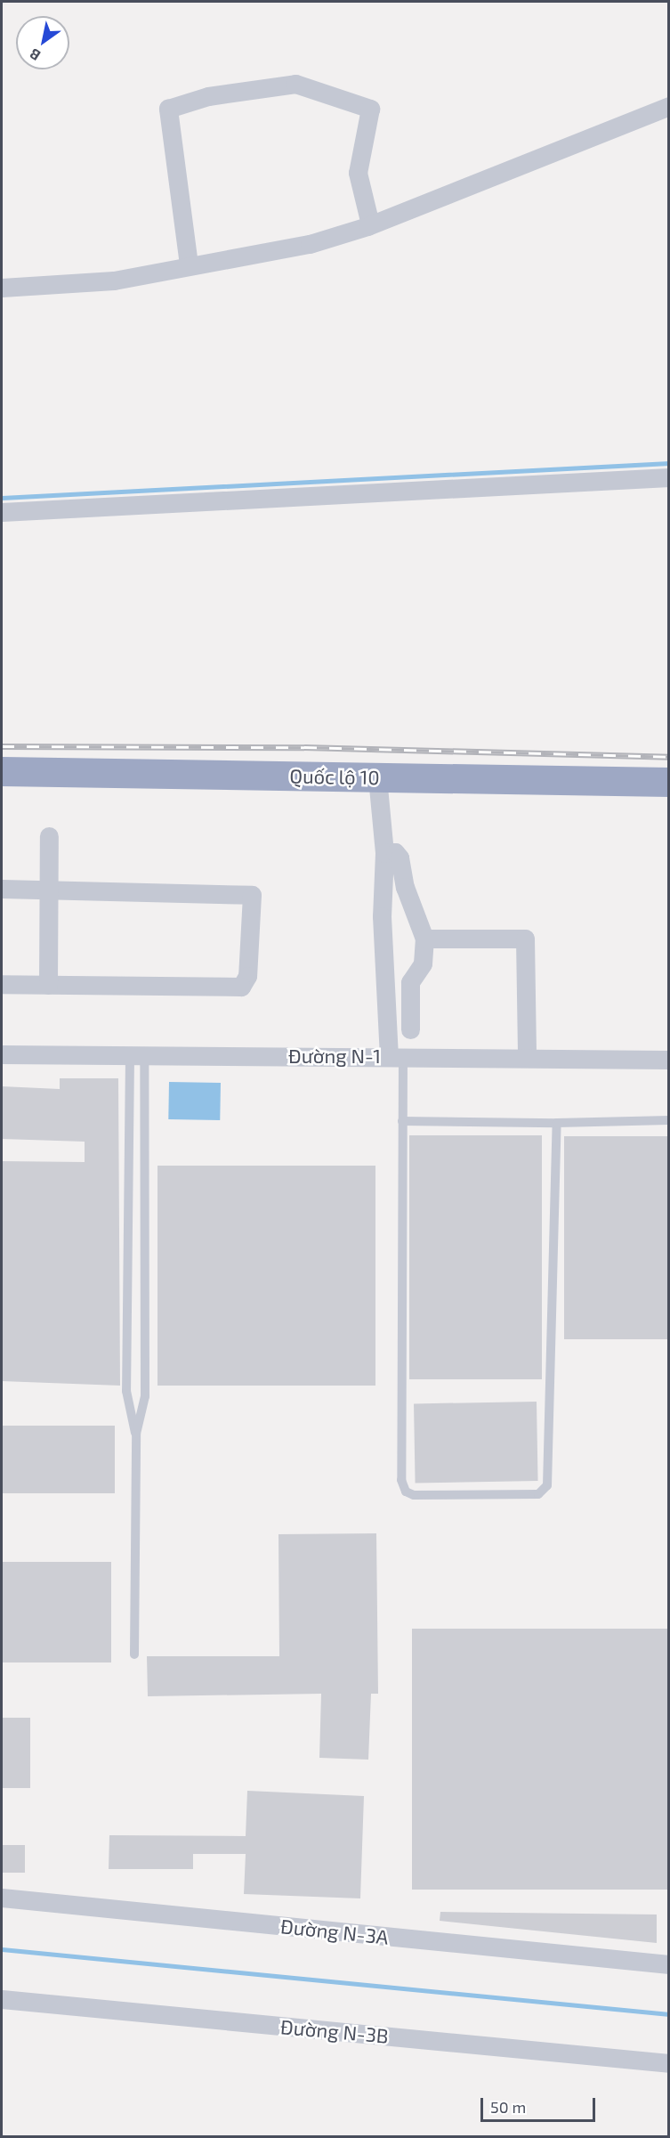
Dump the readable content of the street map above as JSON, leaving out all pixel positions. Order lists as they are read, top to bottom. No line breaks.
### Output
{"streets":{"highway":["Quốc lộ 10"],"street":["Đường N-1","Đường N-3A","Đường N-3B"]},"scale_bar":"50 m","north":"bottom left"}
